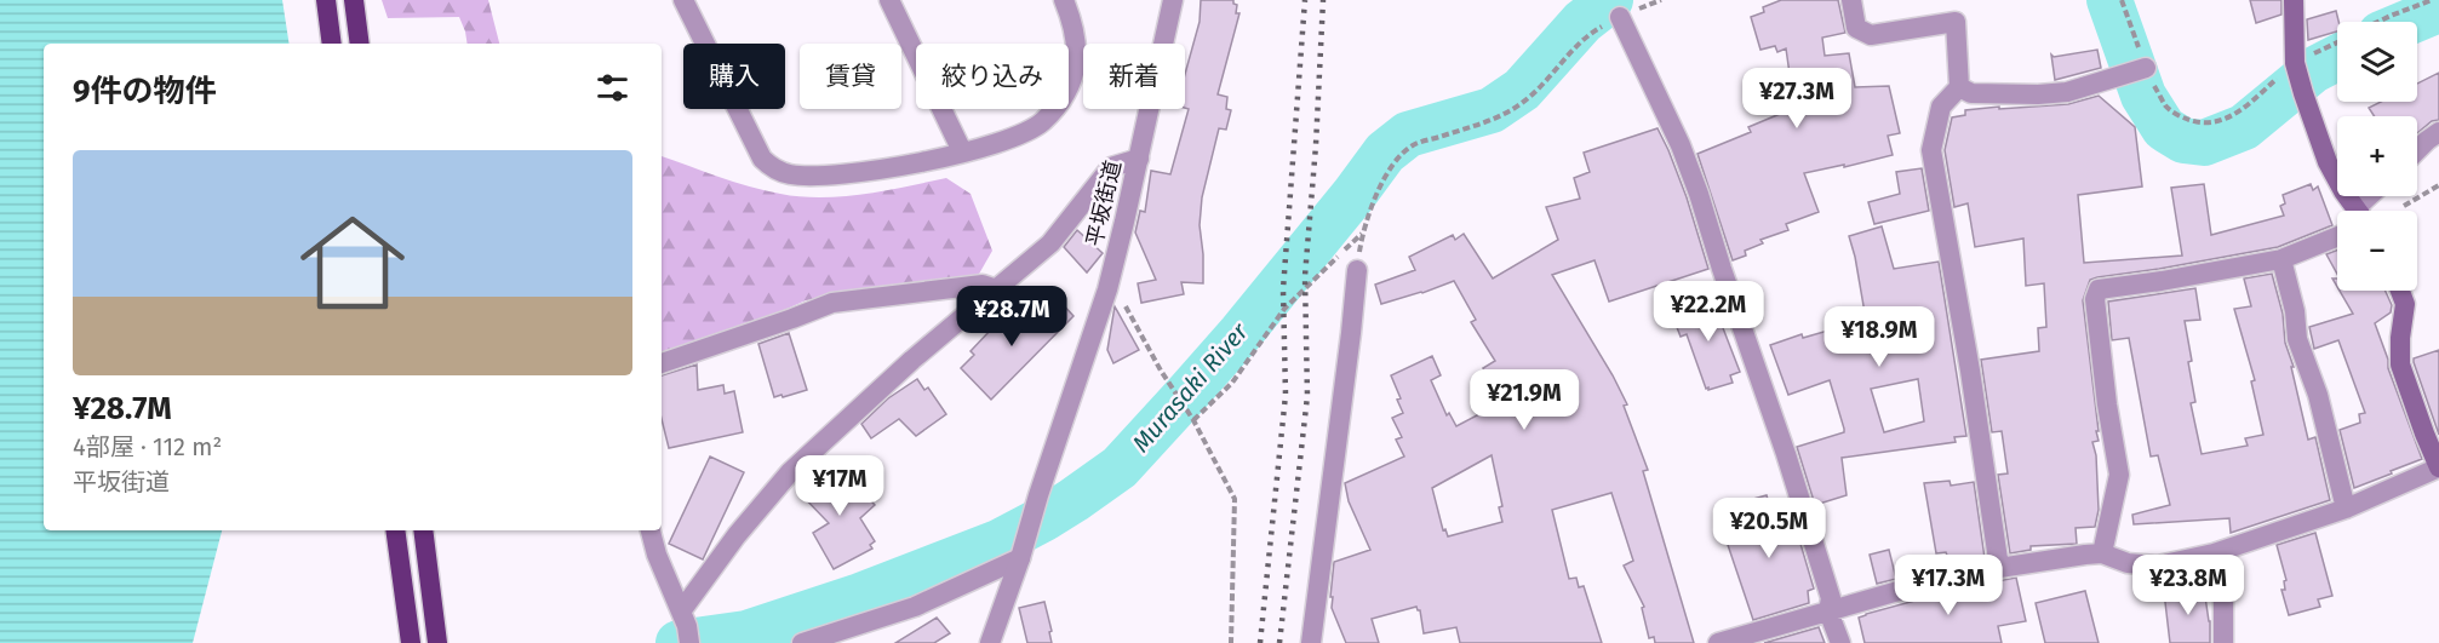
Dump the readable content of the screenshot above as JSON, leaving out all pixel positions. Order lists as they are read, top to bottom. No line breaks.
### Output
{"streets":{"street":["平坂街道"]},"water":["Murasaki River"],"page":{"map_buttons":["+","−"],"chip":["購入","賃貸","絞り込み","新着"],"heading":"9件の物件","price":["¥27.3M","¥22.2M","¥28.7M","¥18.9M","¥21.9M","¥17M","¥20.5M","¥17.3M","¥23.8M"],"list":[{"name":"¥28.7M","note":"4部屋 · 112 m² · 平坂街道"}]}}
